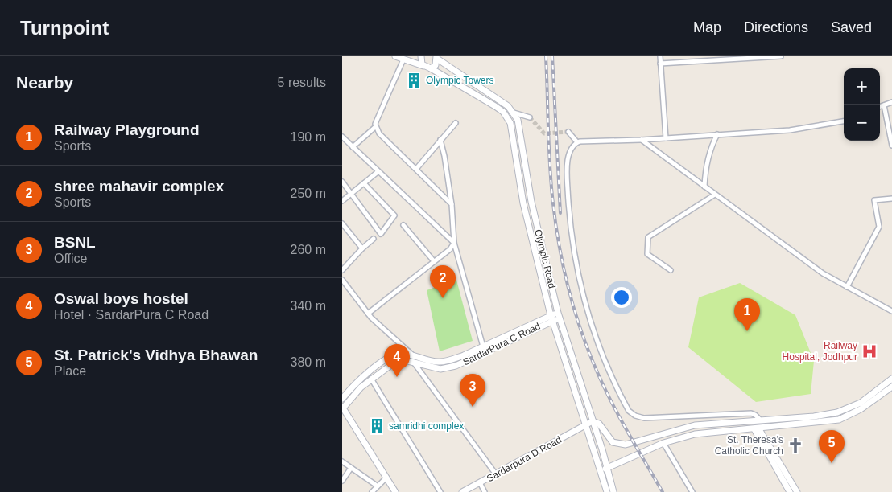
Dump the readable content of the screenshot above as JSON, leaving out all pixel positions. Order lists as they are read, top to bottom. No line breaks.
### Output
{"streets":{"street":["Olympic Road","SardarPura C Road","Sardarpura D Road"]},"crossings":[["Olympic Road","SardarPura C Road"],["Olympic Road","Sardarpura D Road"]],"places":{"building":["Olympic Towers","samridhi complex"],"hospital":["Railway Hospital, Jodhpur"],"church":["St. Theresa's Catholic Church"]},"page":{"header":"Turnpoint","nav":["Map","Directions","Saved"],"heading":["Nearby","5 results"],"map_buttons":["+","−"],"list":[{"mark":"1","name":"Railway Playground","note":"Sports","value":"190 m"},{"mark":"2","name":"shree mahavir complex","note":"Sports","value":"250 m"},{"mark":"3","name":"BSNL","note":"Office","value":"260 m"},{"mark":"4","name":"Oswal boys hostel","note":"Hotel · SardarPura C Road","value":"340 m"},{"mark":"5","name":"St. Patrick's Vidhya Bhawan","note":"Place","value":"380 m"}],"pins":["2","1","4","3","5"]}}
